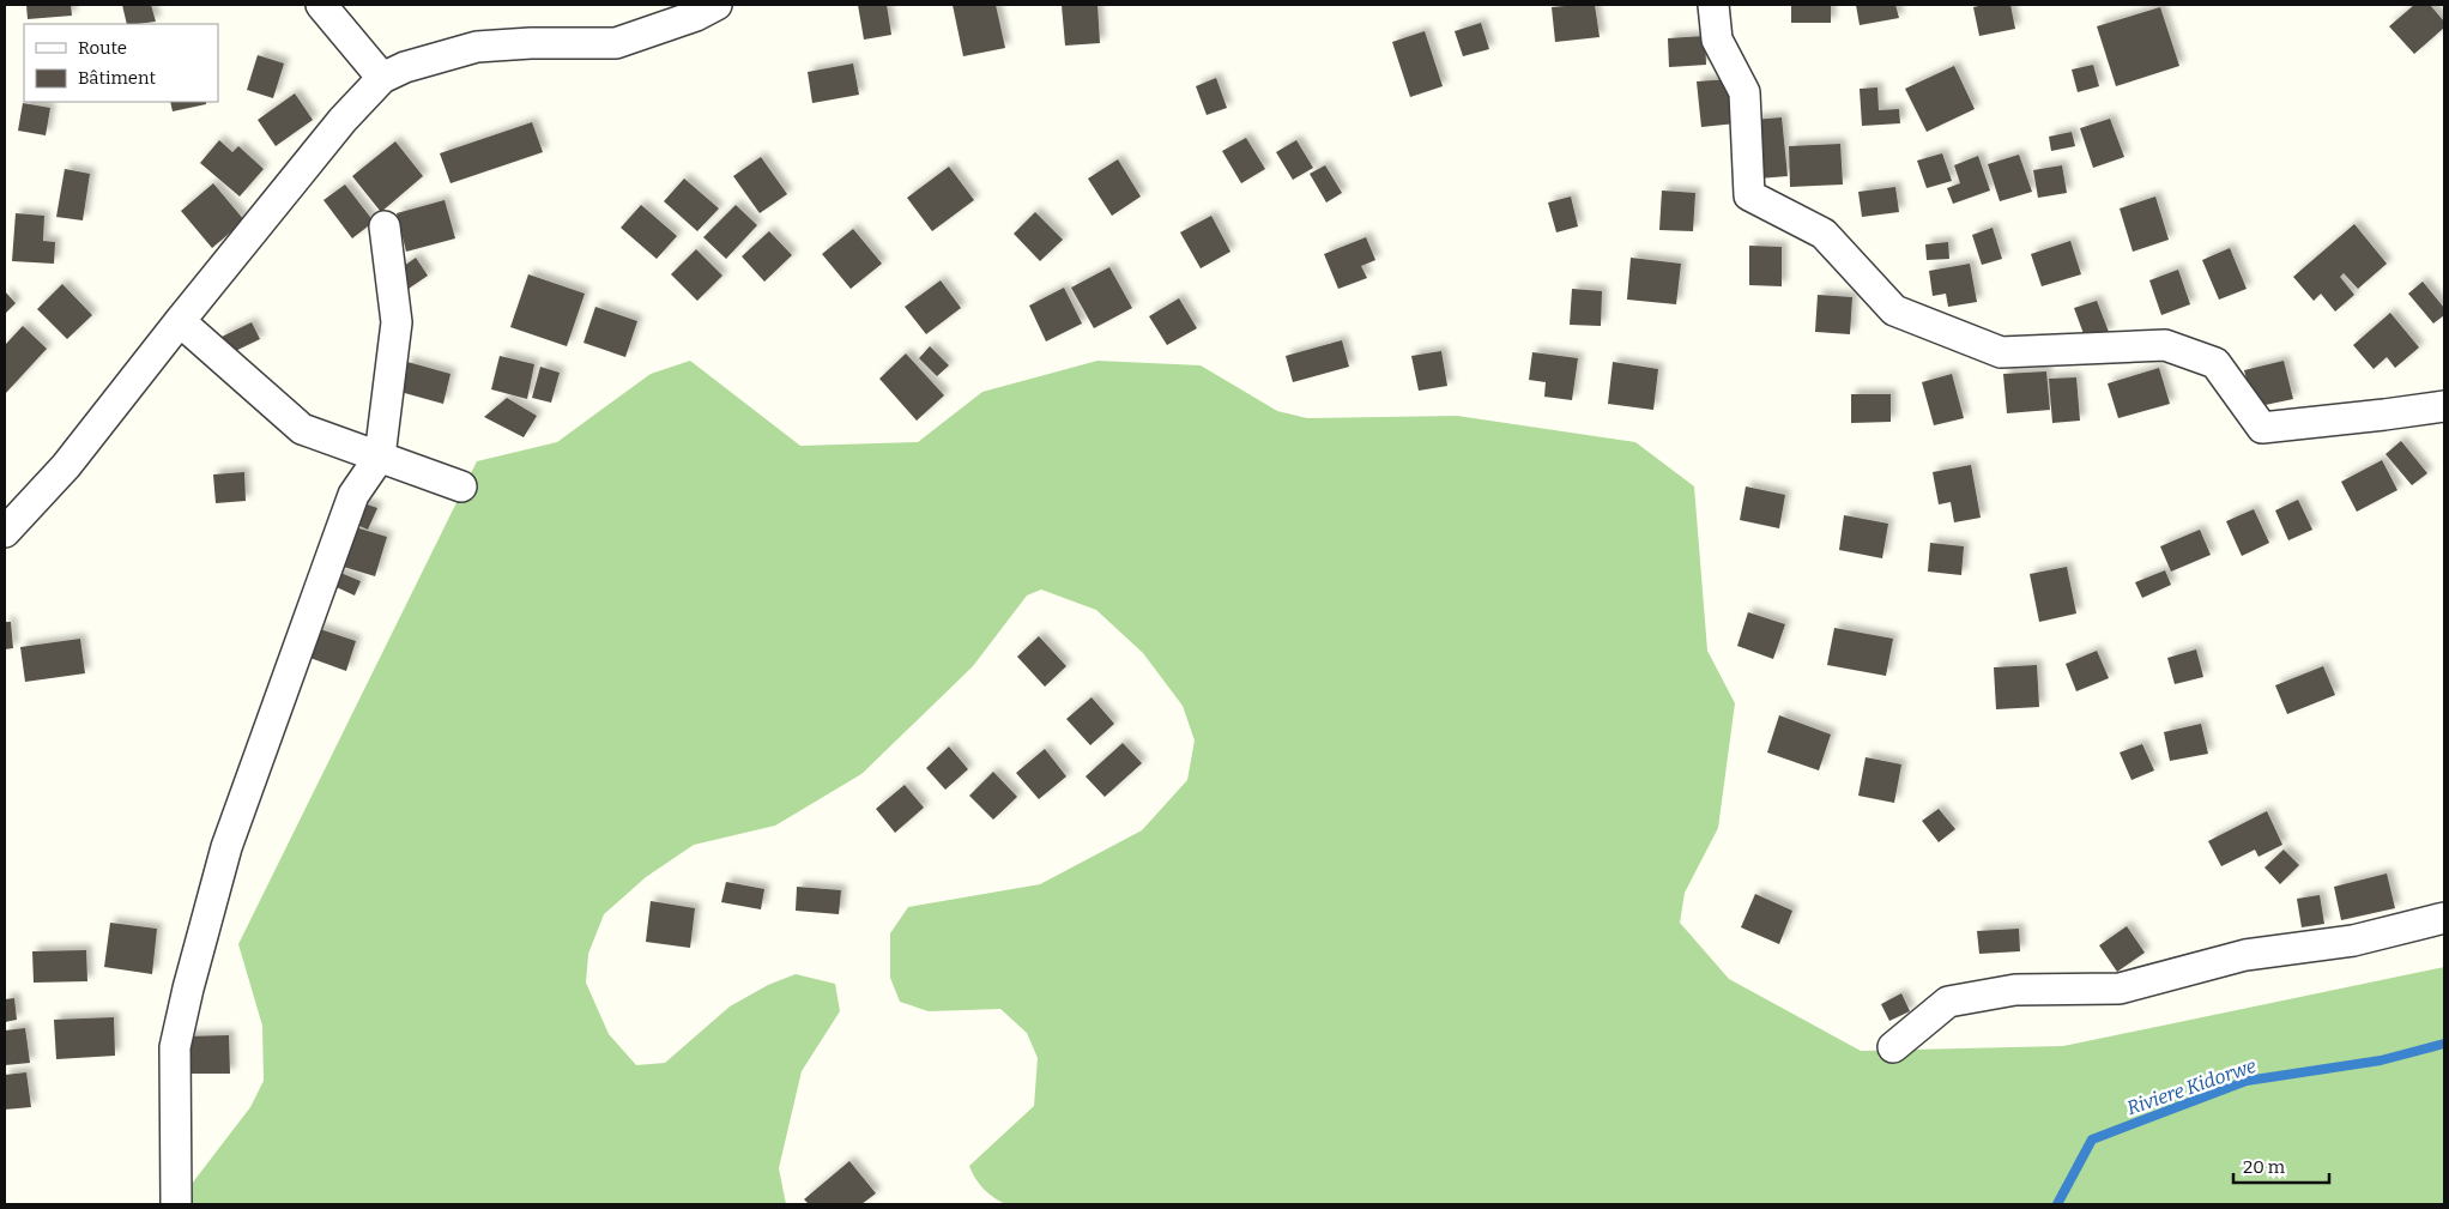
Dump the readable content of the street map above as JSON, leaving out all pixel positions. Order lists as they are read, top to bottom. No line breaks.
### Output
{"water":["Riviere Kidorwe"],"legend":["Route","Bâtiment"],"scale_bar":"20 m"}
